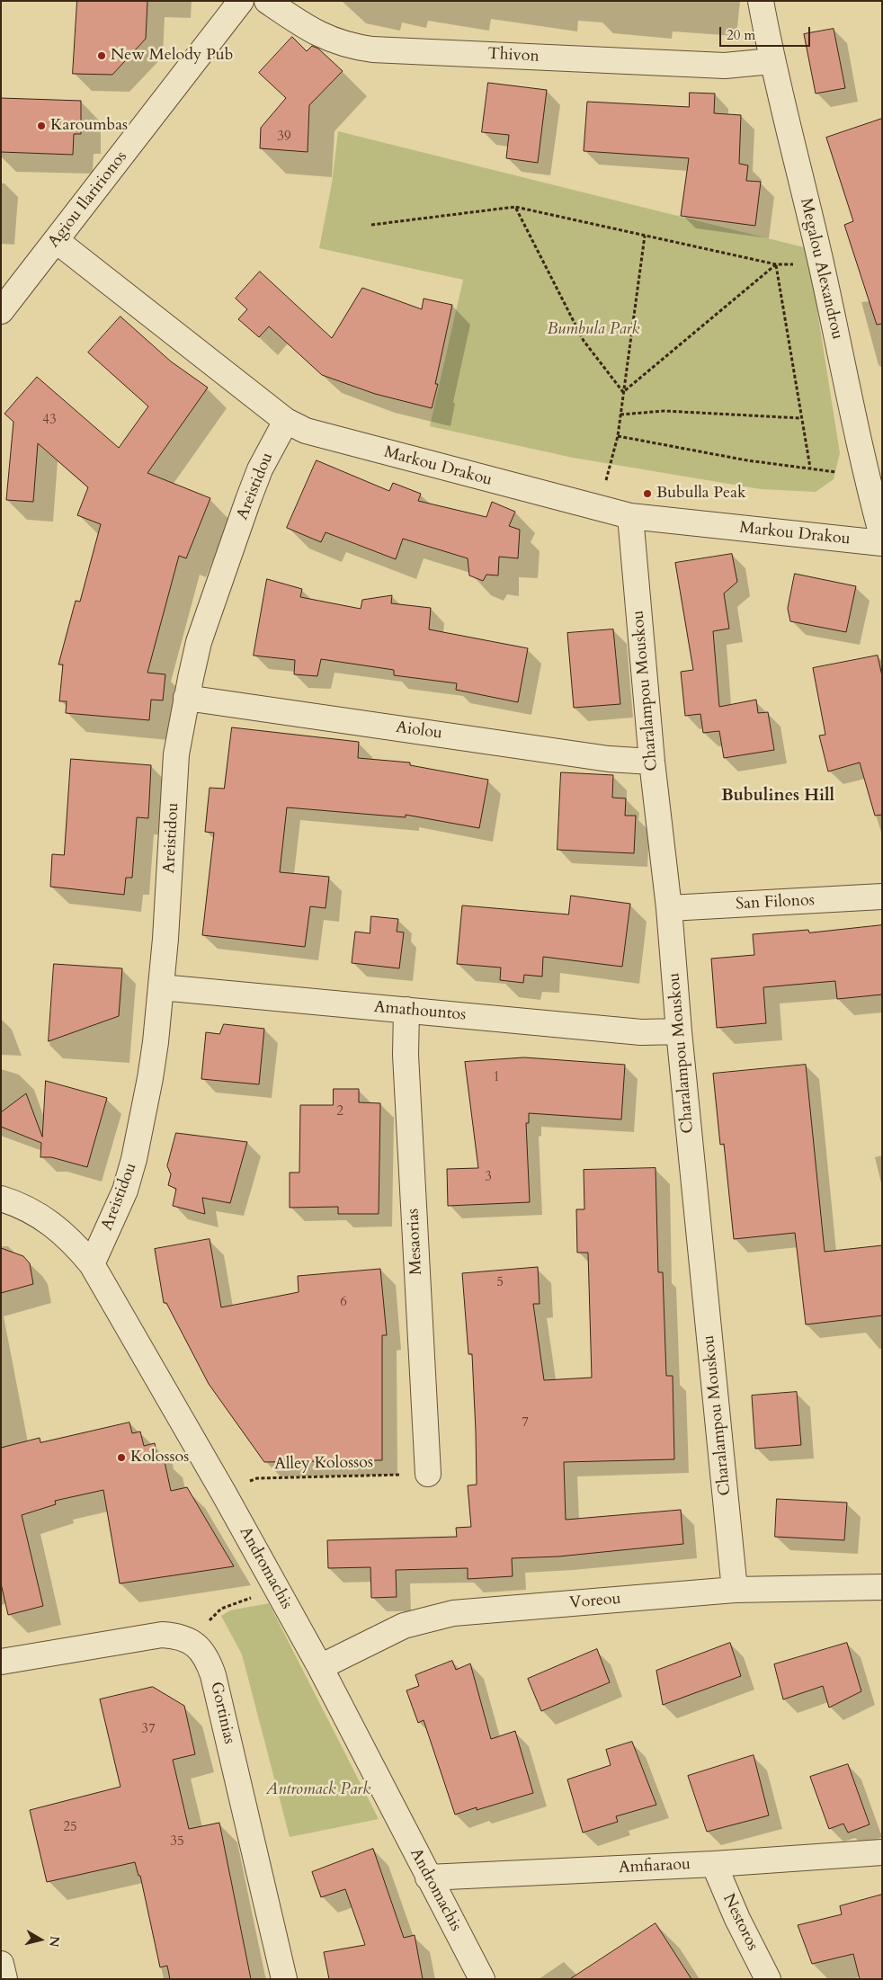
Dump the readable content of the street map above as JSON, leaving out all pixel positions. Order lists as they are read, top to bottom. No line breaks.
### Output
{"streets":{"street":["Thivon","Agiou Ilaririonos","Megalou Alexandrou","Markou Drakou","Areistidou","Charalampou Mouskou","Aiolou","San Filonos","Amathountos","Mesaorias","Andromachis","Voreou","Gortinias","Amfiaraou","Nestoros"],"path":["Alley Kolossos"]},"crossings":[["Thivon","Megalou Alexandrou"],["Agiou Ilaririonos","Markou Drakou"],["Markou Drakou","Areistidou"],["Markou Drakou","Charalampou Mouskou"],["Areistidou","Aiolou"],["Areistidou","Amathountos"],["Areistidou","Andromachis"],["Charalampou Mouskou","Aiolou"],["Charalampou Mouskou","San Filonos"],["Charalampou Mouskou","Amathountos"],["Charalampou Mouskou","Voreou"],["Amathountos","Mesaorias"],["Mesaorias","Alley Kolossos"],["Alley Kolossos","Andromachis"],["Andromachis","Voreou"],["Andromachis","Amfiaraou"],["Amfiaraou","Nestoros"]],"districts":["Bubulines Hill"],"parks":["Bumbula Park","Antromack Park"],"places":["New Melody Pub","Karoumbas","Bubulla Peak","Kolossos"],"house_numbers":["39","43","1","2","3","5","6","7","37","25","35"],"scale_bar":"20 m","north":"right"}
